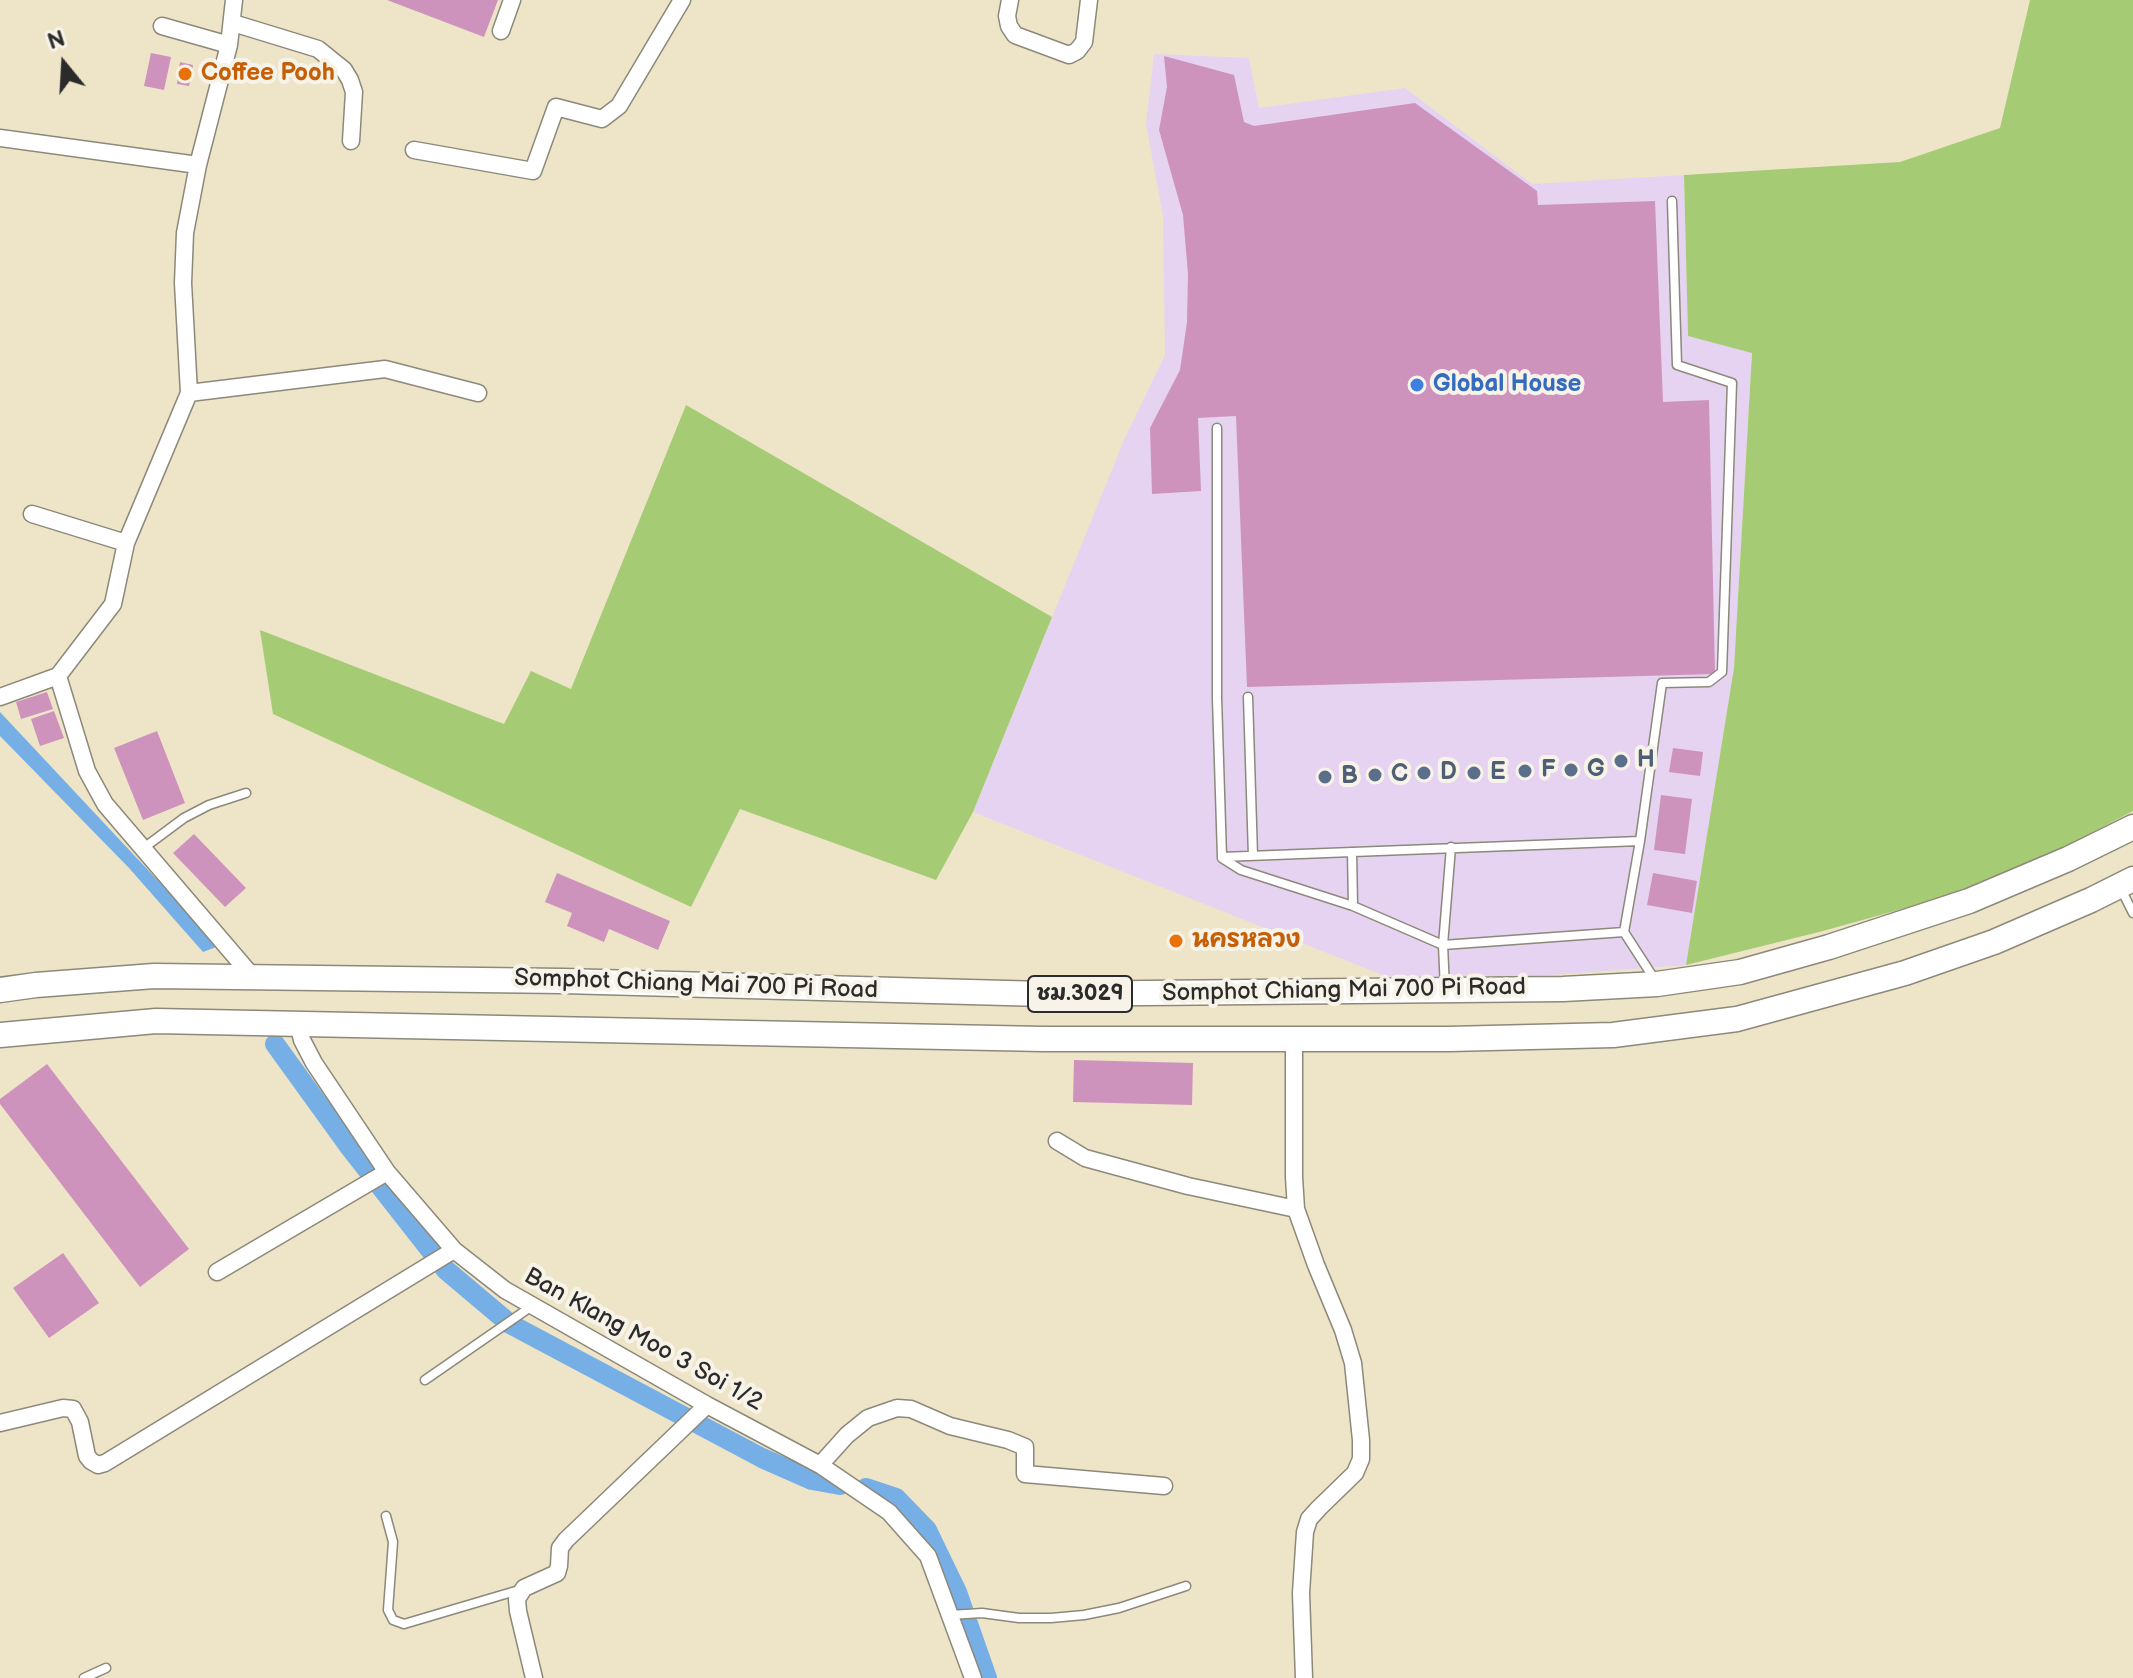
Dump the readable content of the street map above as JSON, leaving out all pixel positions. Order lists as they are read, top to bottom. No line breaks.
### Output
{"streets":{"main road":["Somphot Chiang Mai 700 Pi Road","ชม.3029"],"street":["Ban Klang Moo 3 Soi 1/2"]},"crossings":[["Somphot Chiang Mai 700 Pi Road","Ban Klang Moo 3 Soi 1/2"]],"places":["Coffee Pooh","Global House","H","G","F","D","E","C","B","นครหลวง"],"north":"top"}
